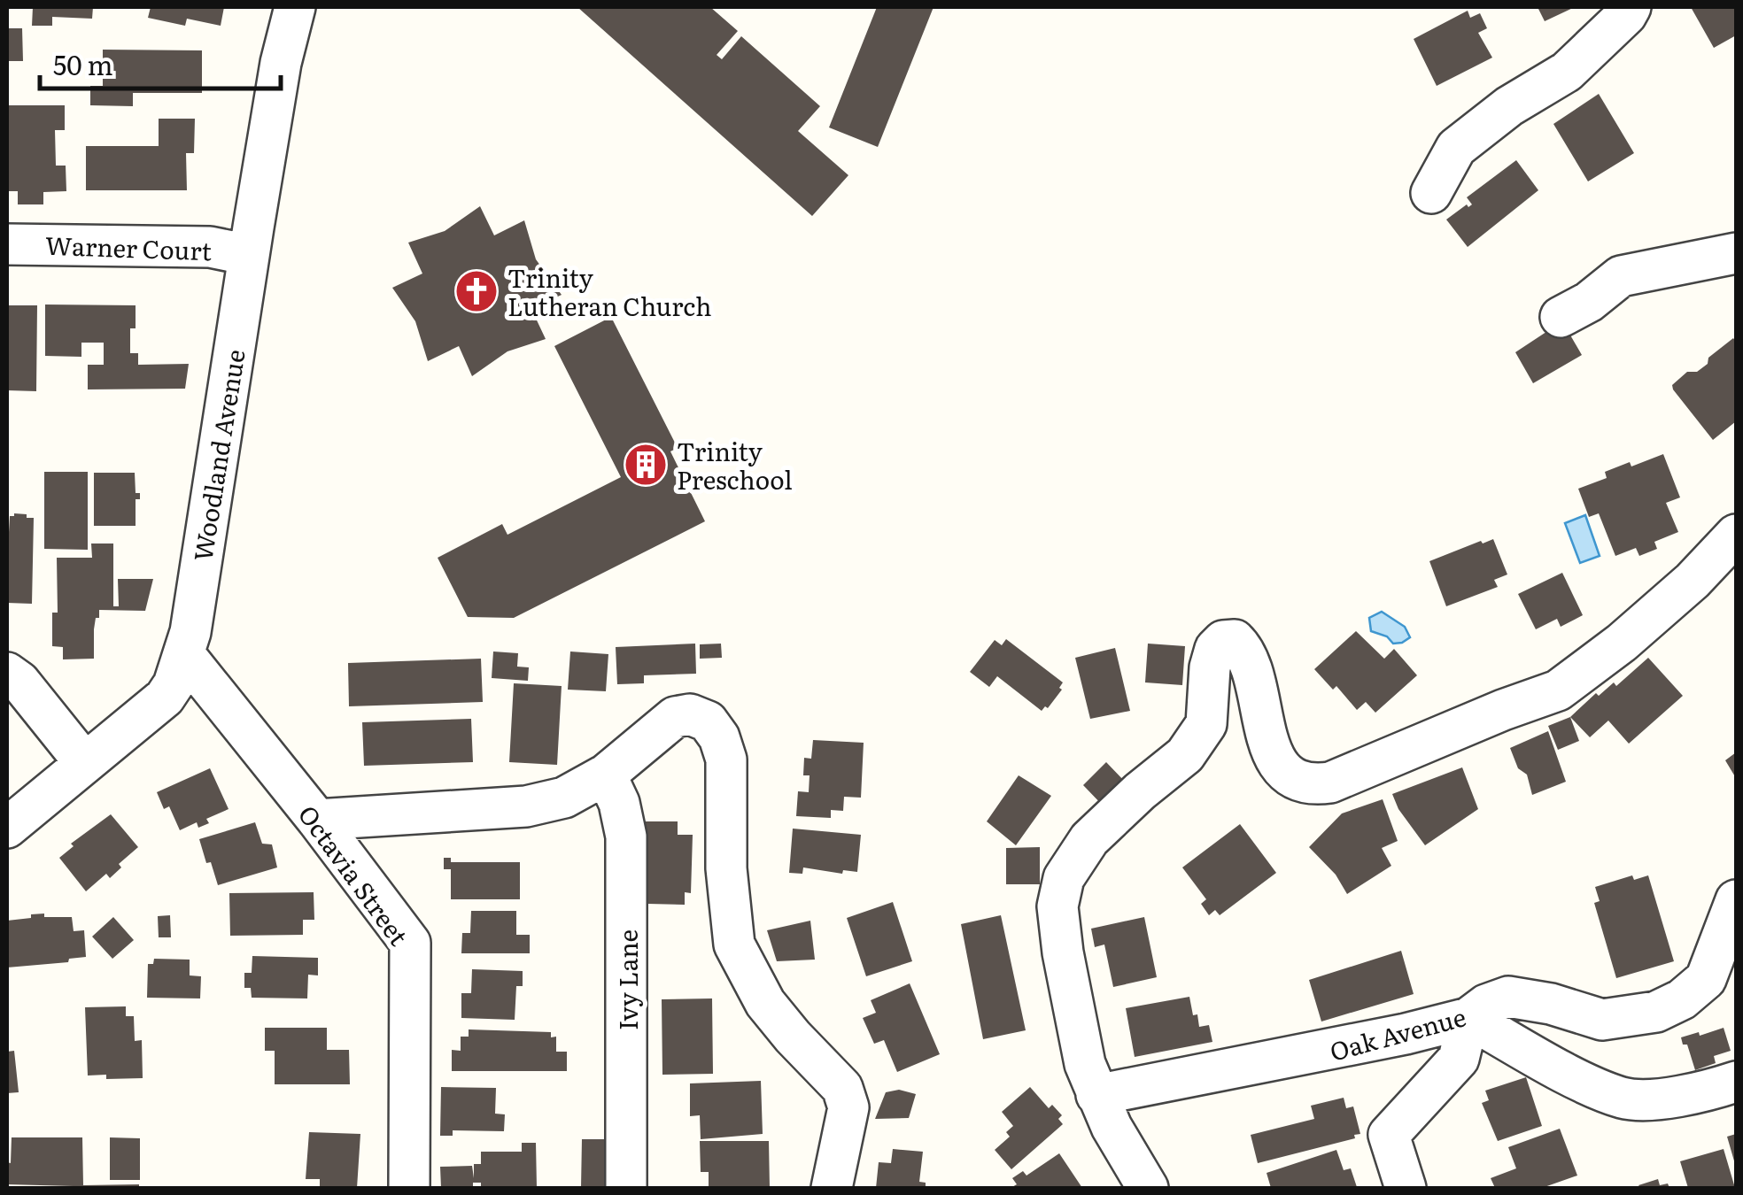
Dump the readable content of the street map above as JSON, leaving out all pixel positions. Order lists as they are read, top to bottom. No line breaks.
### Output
{"streets":{"street":["Warner Court","Woodland Avenue","Octavia Street","Ivy Lane","Oak Avenue"]},"crossings":[["Warner Court","Woodland Avenue"],["Woodland Avenue","Octavia Street"]],"places":{"church":["Trinity Lutheran Church"],"building":["Trinity Preschool"]},"scale_bar":"50 m"}
